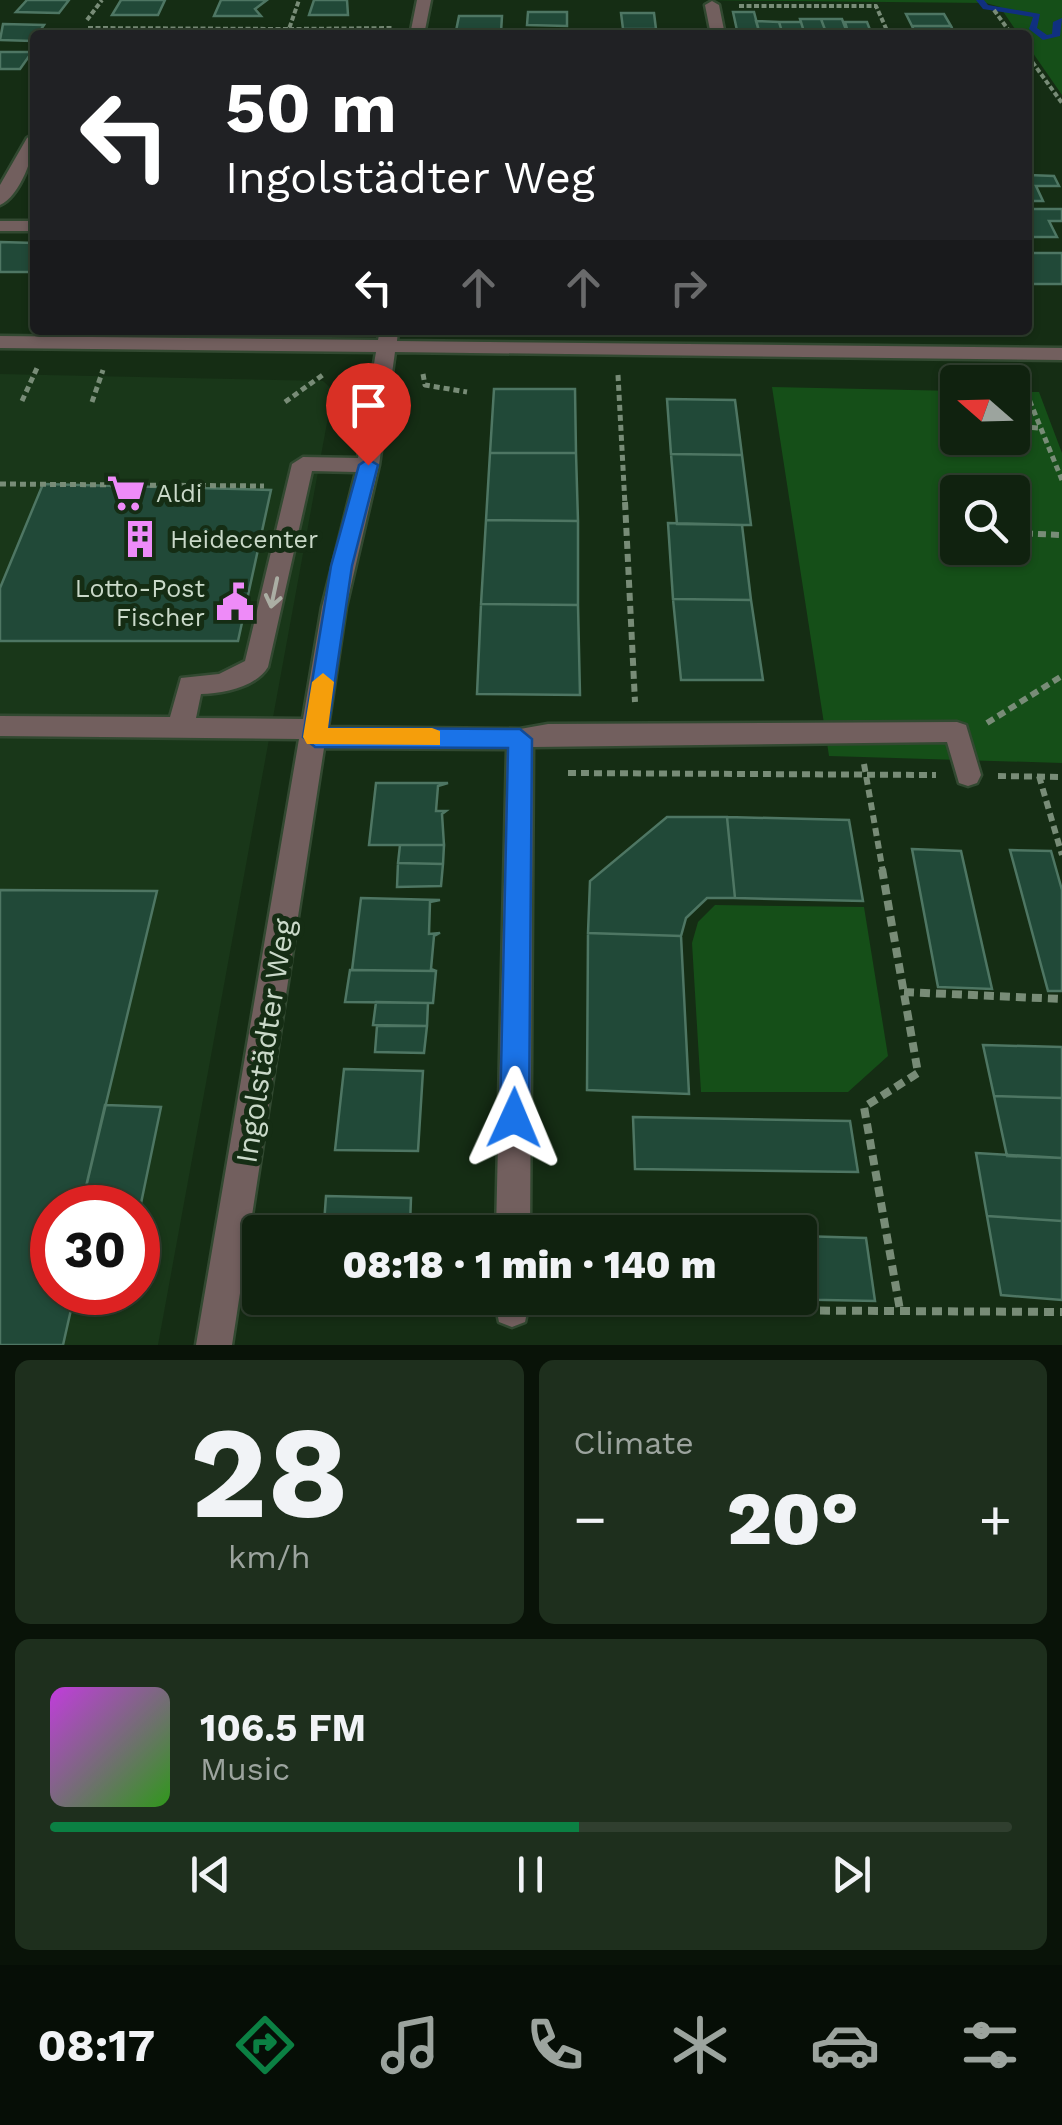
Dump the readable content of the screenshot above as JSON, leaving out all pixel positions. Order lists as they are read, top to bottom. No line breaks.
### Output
{"streets":{"street":["Ingolstädter Weg"]},"places":{"supermarket":["Aldi"],"building":["Heidecenter"],"public building":["Lotto-Post Fischer"]},"north":"left","page":{"turn":["50 m","Ingolstädter Weg"],"limit":"30","trip":"08:18 · 1 min · 140 m","tile":[["28","km/h"],"Climate"],"heat":["−","20°","+"],"song":["106.5 FM","Music"],"tabs":"08:17"}}
